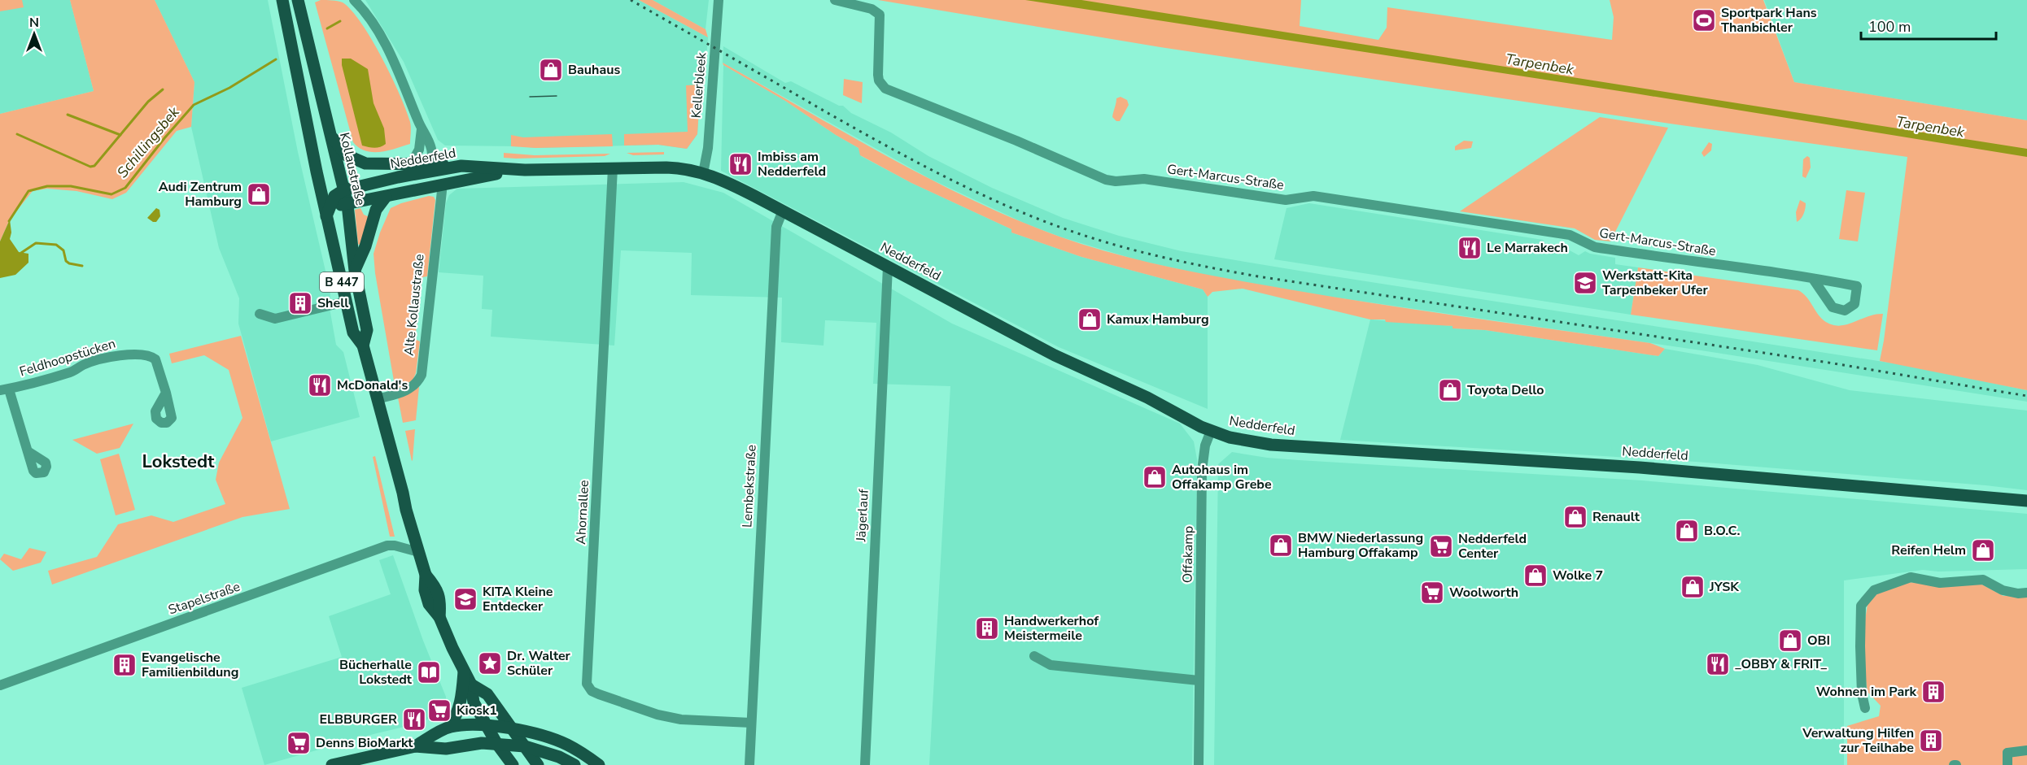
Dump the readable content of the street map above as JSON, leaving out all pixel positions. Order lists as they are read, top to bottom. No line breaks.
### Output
{"streets":{"main road":["Nedderfeld","Kollaustraße","B 447"],"street":["Kellerbleek","Gert-Marcus-Straße","Alte Kollaustraße","Feldhoopstücken","Lembekstraße","Ahornallee","Jägerlauf","Offakamp","Stapelstraße"]},"crossings":[["Kellerbleek","Nedderfeld"],["Nedderfeld","Kollaustraße"],["Nedderfeld","Alte Kollaustraße"],["Nedderfeld","Lembekstraße"],["Nedderfeld","Ahornallee"],["Nedderfeld","Jägerlauf"],["Nedderfeld","Offakamp"],["Kollaustraße","Alte Kollaustraße"],["Kollaustraße","Stapelstraße"],["Lembekstraße","Ahornallee"]],"districts":["Lokstedt"],"water":["Tarpenbek","Schillingsbek"],"places":{"sports":["Sportpark Hans Thanbichler"],"shop":["Bauhaus","Audi Zentrum Hamburg","Kamux Hamburg","Toyota Dello","Autohaus im Offakamp Grebe","Renault","B.O.C.","BMW Niederlassung Hamburg Offakamp","Reifen Helm","Wolke 7","JYSK","OBI"],"restaurant":["Imbiss am Nedderfeld","Le Marrakech","McDonald's","_OBBY & FRIT_","ELBBURGER"],"school or university":["Werkstatt-Kita Tarpenbeker Ufer","KITA Kleine Entdecker"],"building":["Shell","Handwerkerhof Meistermeile","Evangelische Familienbildung","Wohnen im Park","Verwaltung Hilfen zur Teilhabe"],"supermarket":["Nedderfeld Center","Woolworth","Kiosk1","Denns BioMarkt"],"place":["Dr. Walter Schüler"],"library":["Bücherhalle Lokstedt"]},"scale_bar":"100 m","north":"top"}
